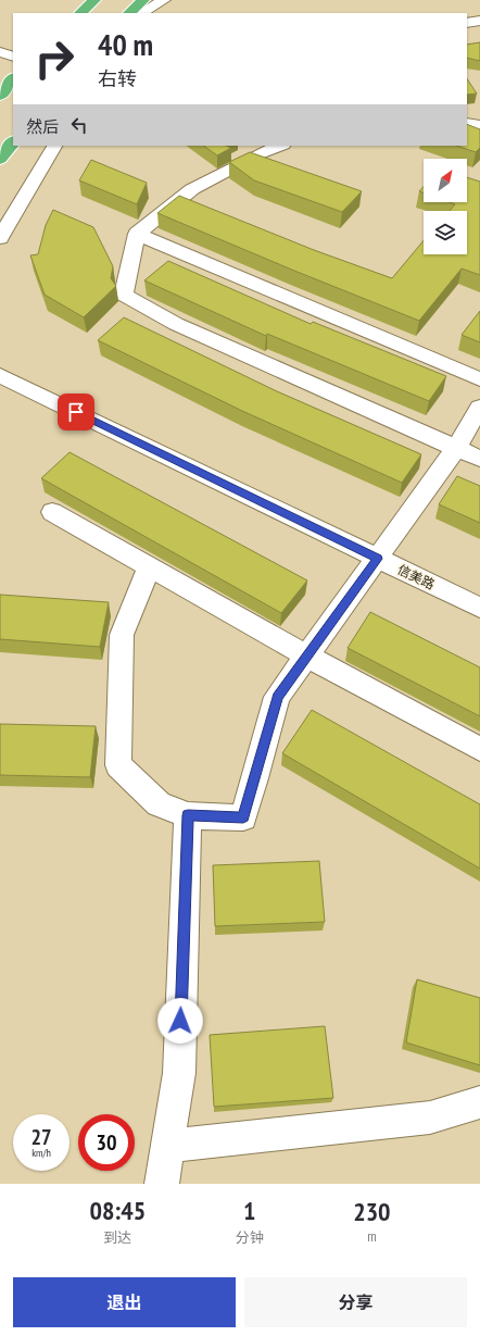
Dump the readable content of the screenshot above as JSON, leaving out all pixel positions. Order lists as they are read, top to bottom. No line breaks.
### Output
{"streets":{"street":["信美路"]},"north":"top right","page":{"turn":["40 m","右转"],"then":"然后","speed":"27 km/h","limit":"30","eta":["08:45","到达","1","分钟","230","m"],"buttons":["退出","分享"]}}
